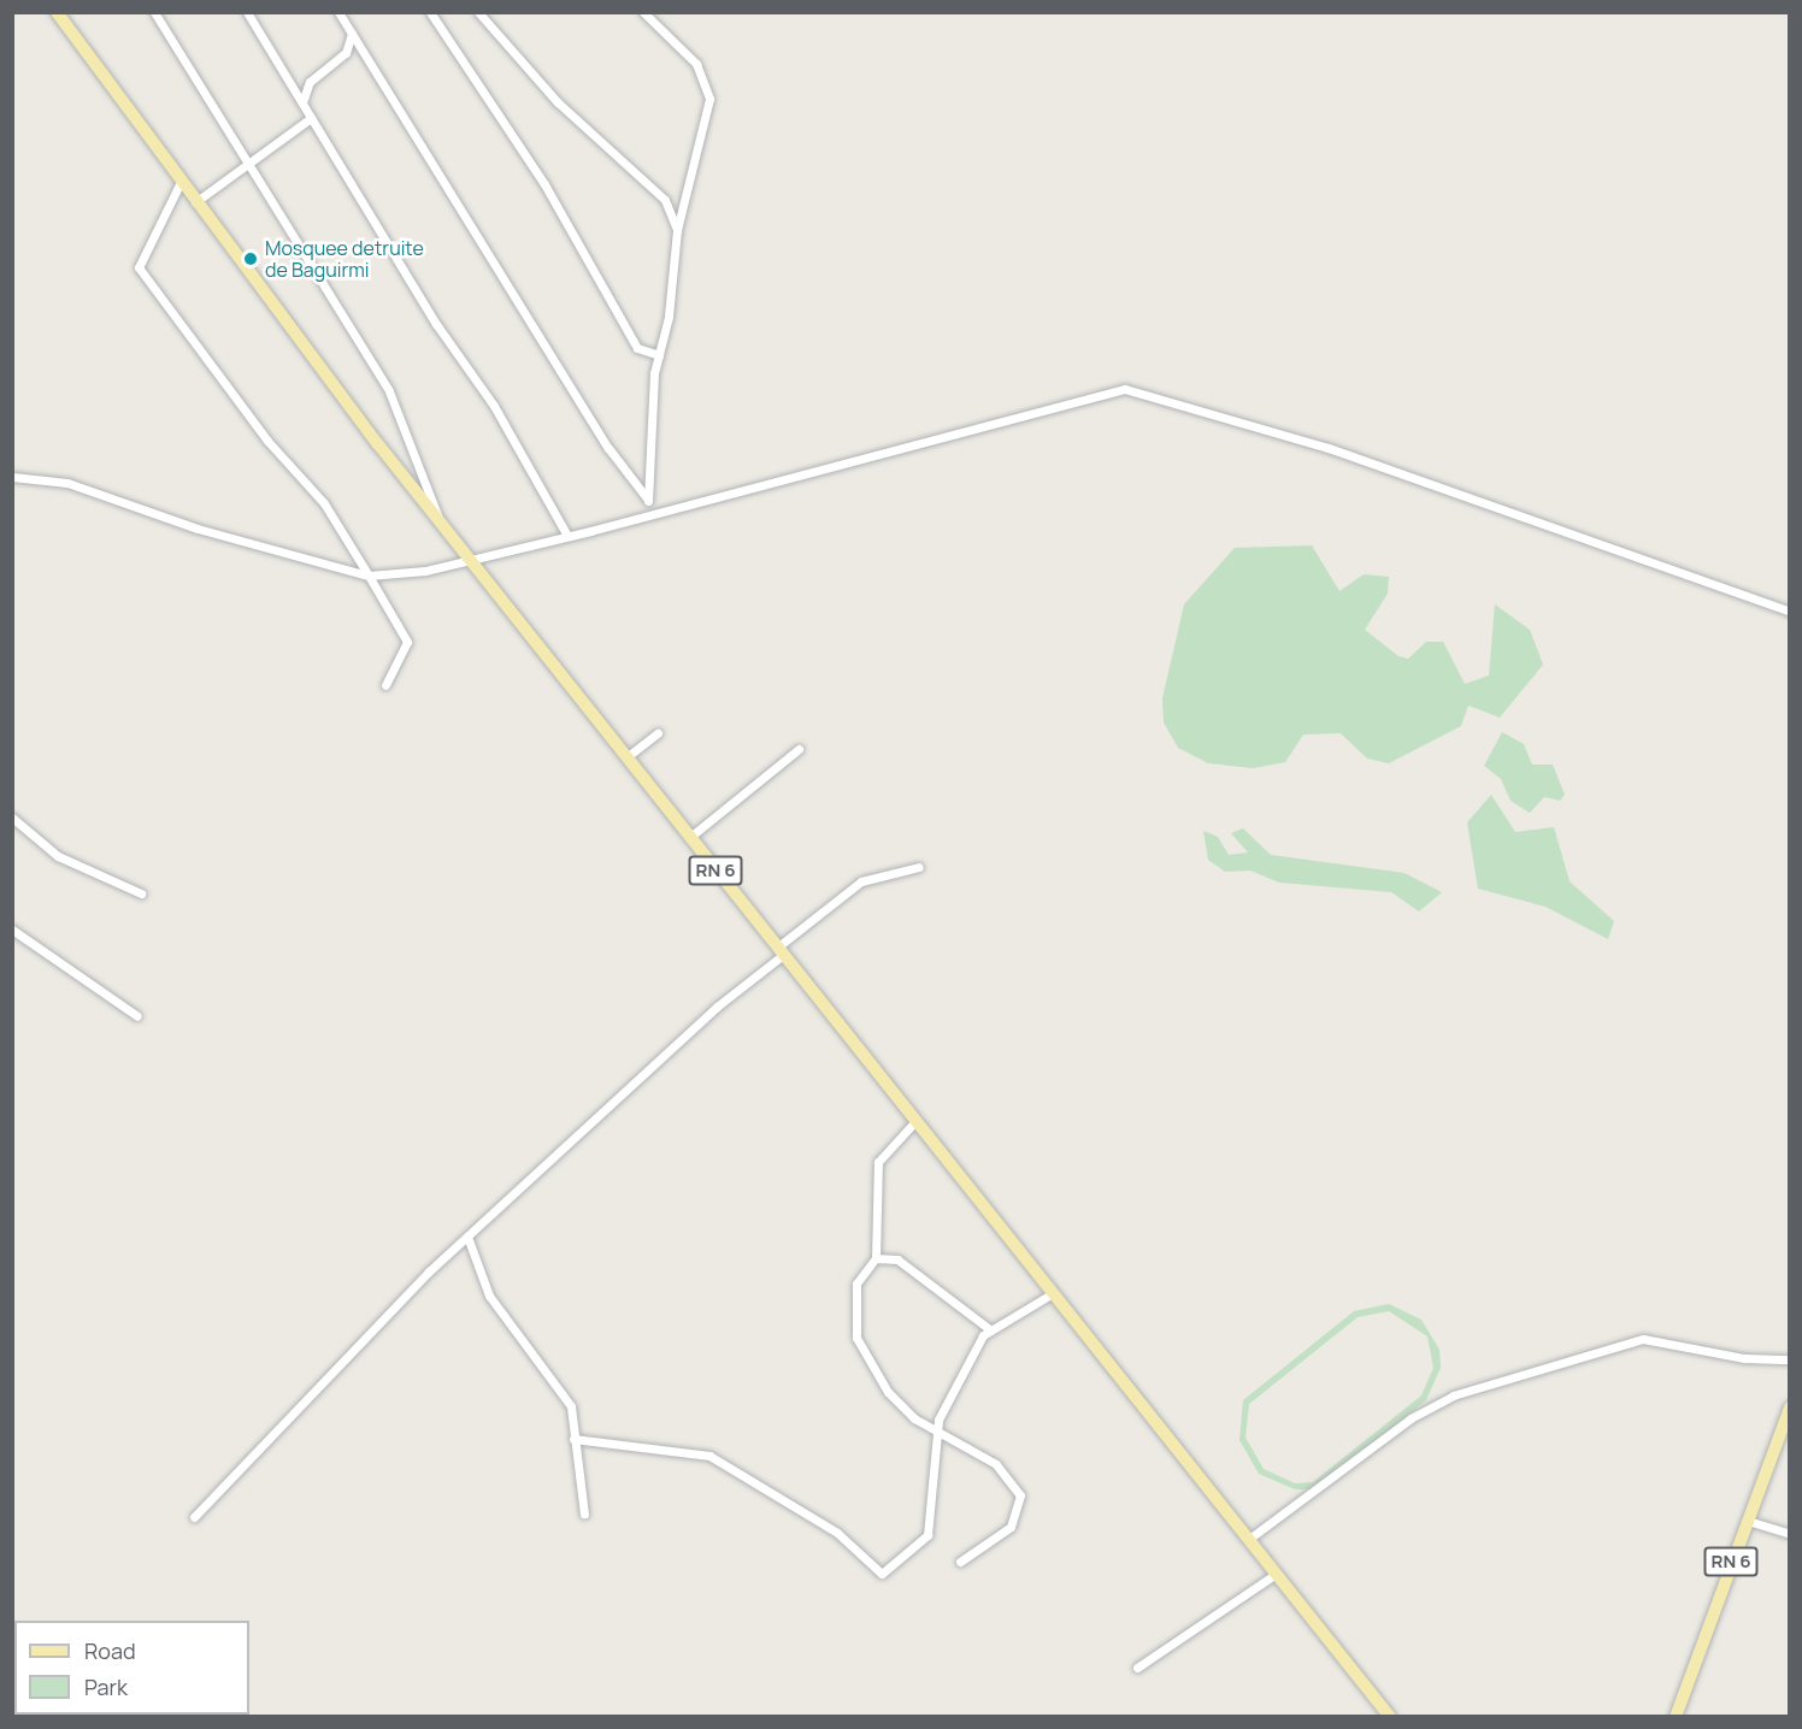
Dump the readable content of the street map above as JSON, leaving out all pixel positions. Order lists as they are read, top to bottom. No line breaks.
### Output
{"streets":{"main road":["RN 6"]},"places":["Mosquee detruite de Baguirmi"],"legend":["Road","Park"]}
